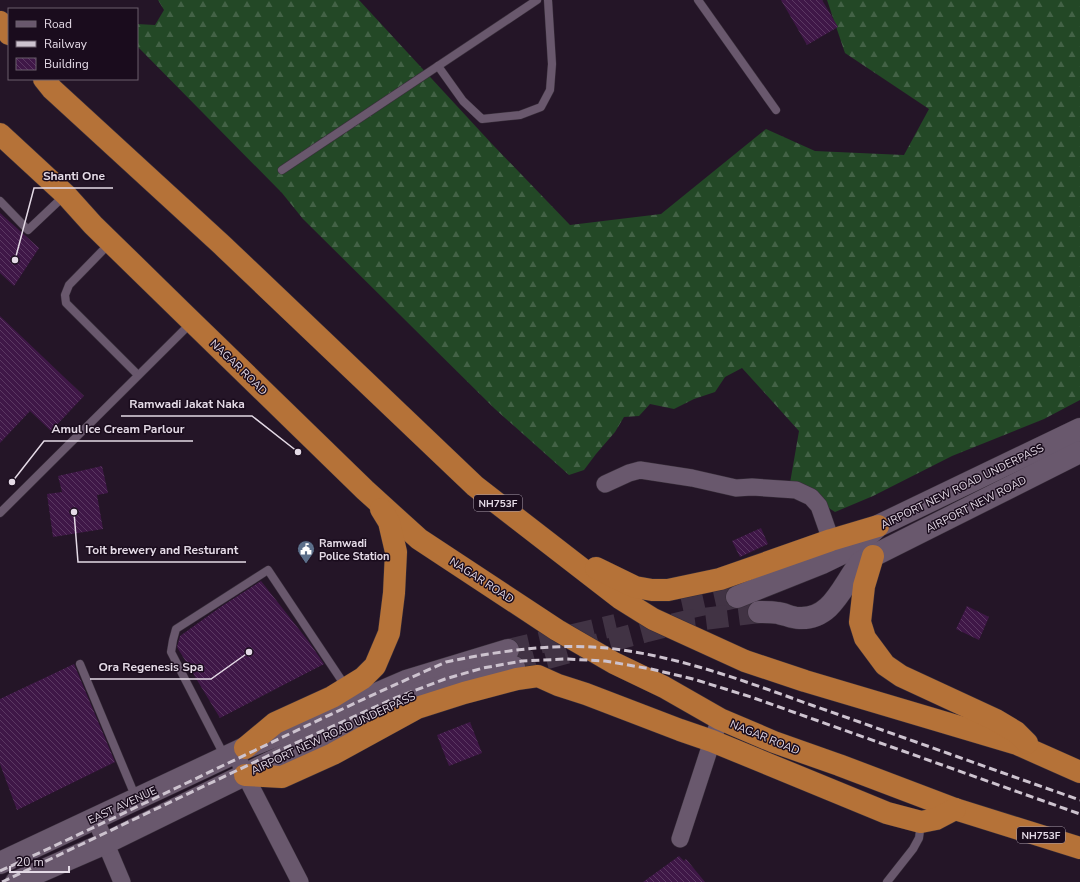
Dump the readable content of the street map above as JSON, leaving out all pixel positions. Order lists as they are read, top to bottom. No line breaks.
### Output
{"streets":{"highway":["NAGAR ROAD","NH753F"],"main road":["AIRPORT NEW ROAD UNDERPASS","AIRPORT NEW ROAD","EAST AVENUE"]},"crossings":[["AIRPORT NEW ROAD UNDERPASS","EAST AVENUE"]],"places":{"other":["Shanti One","Ramwadi Jakat Naka","Amul Ice Cream Parlour","Toit brewery and Resturant","Ora Regenesis Spa"],"public building":["Ramwadi Police Station"]},"legend":["Road","Railway","Building"],"scale_bar":"20 m"}
